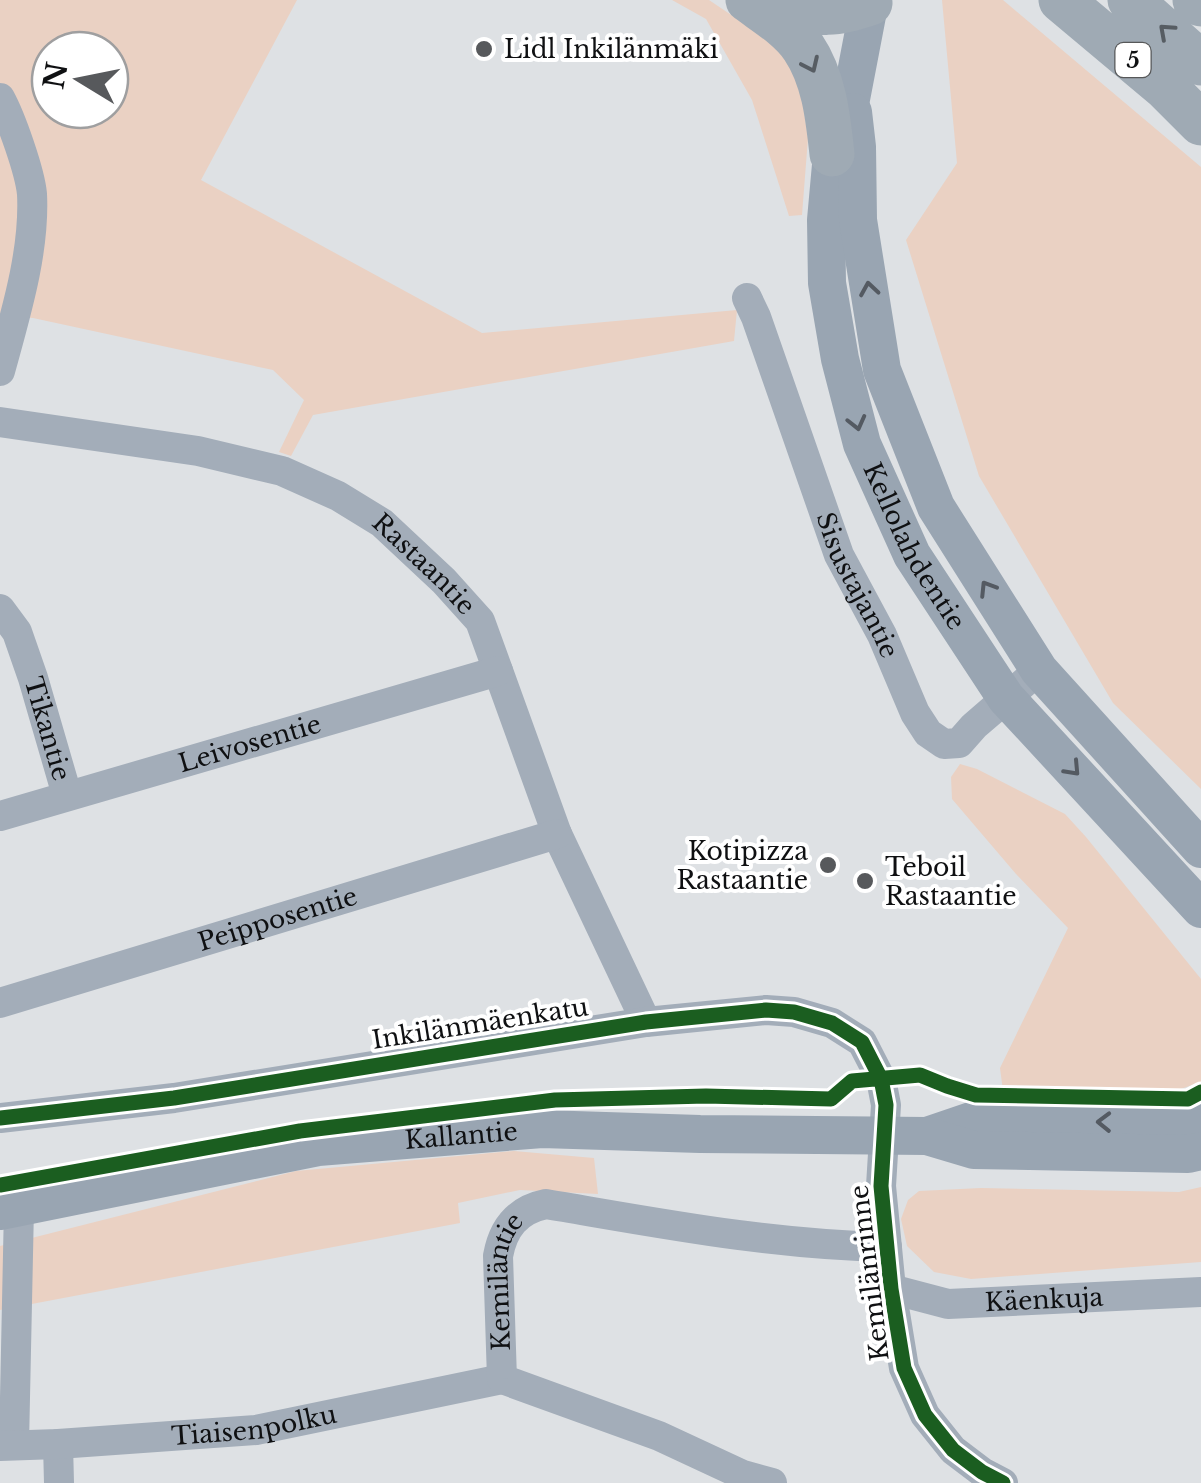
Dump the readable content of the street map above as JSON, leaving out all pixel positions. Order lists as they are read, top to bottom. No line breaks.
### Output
{"streets":{"highway":["5"],"main road":["Kellolahdentie","Kallantie"],"street":["Rastaantie","Sisustajantie","Tikantie","Leivosentie","Peipposentie","Inkilänmäenkatu","Kemilänrinne","Kemiläntie","Käenkuja","Tiaisenpolku"]},"crossings":[["Kellolahdentie","Sisustajantie"],["Rastaantie","Leivosentie"],["Rastaantie","Peipposentie"],["Rastaantie","Inkilänmäenkatu"],["Tikantie","Leivosentie"],["Inkilänmäenkatu","Kallantie"],["Inkilänmäenkatu","Kemilänrinne"],["Kallantie","Kemilänrinne"],["Kemilänrinne","Kemiläntie"],["Kemilänrinne","Käenkuja"],["Kemiläntie","Tiaisenpolku"]],"places":["Lidl Inkilänmäki","Kotipizza Rastaantie","Teboil Rastaantie"],"north":"left"}
